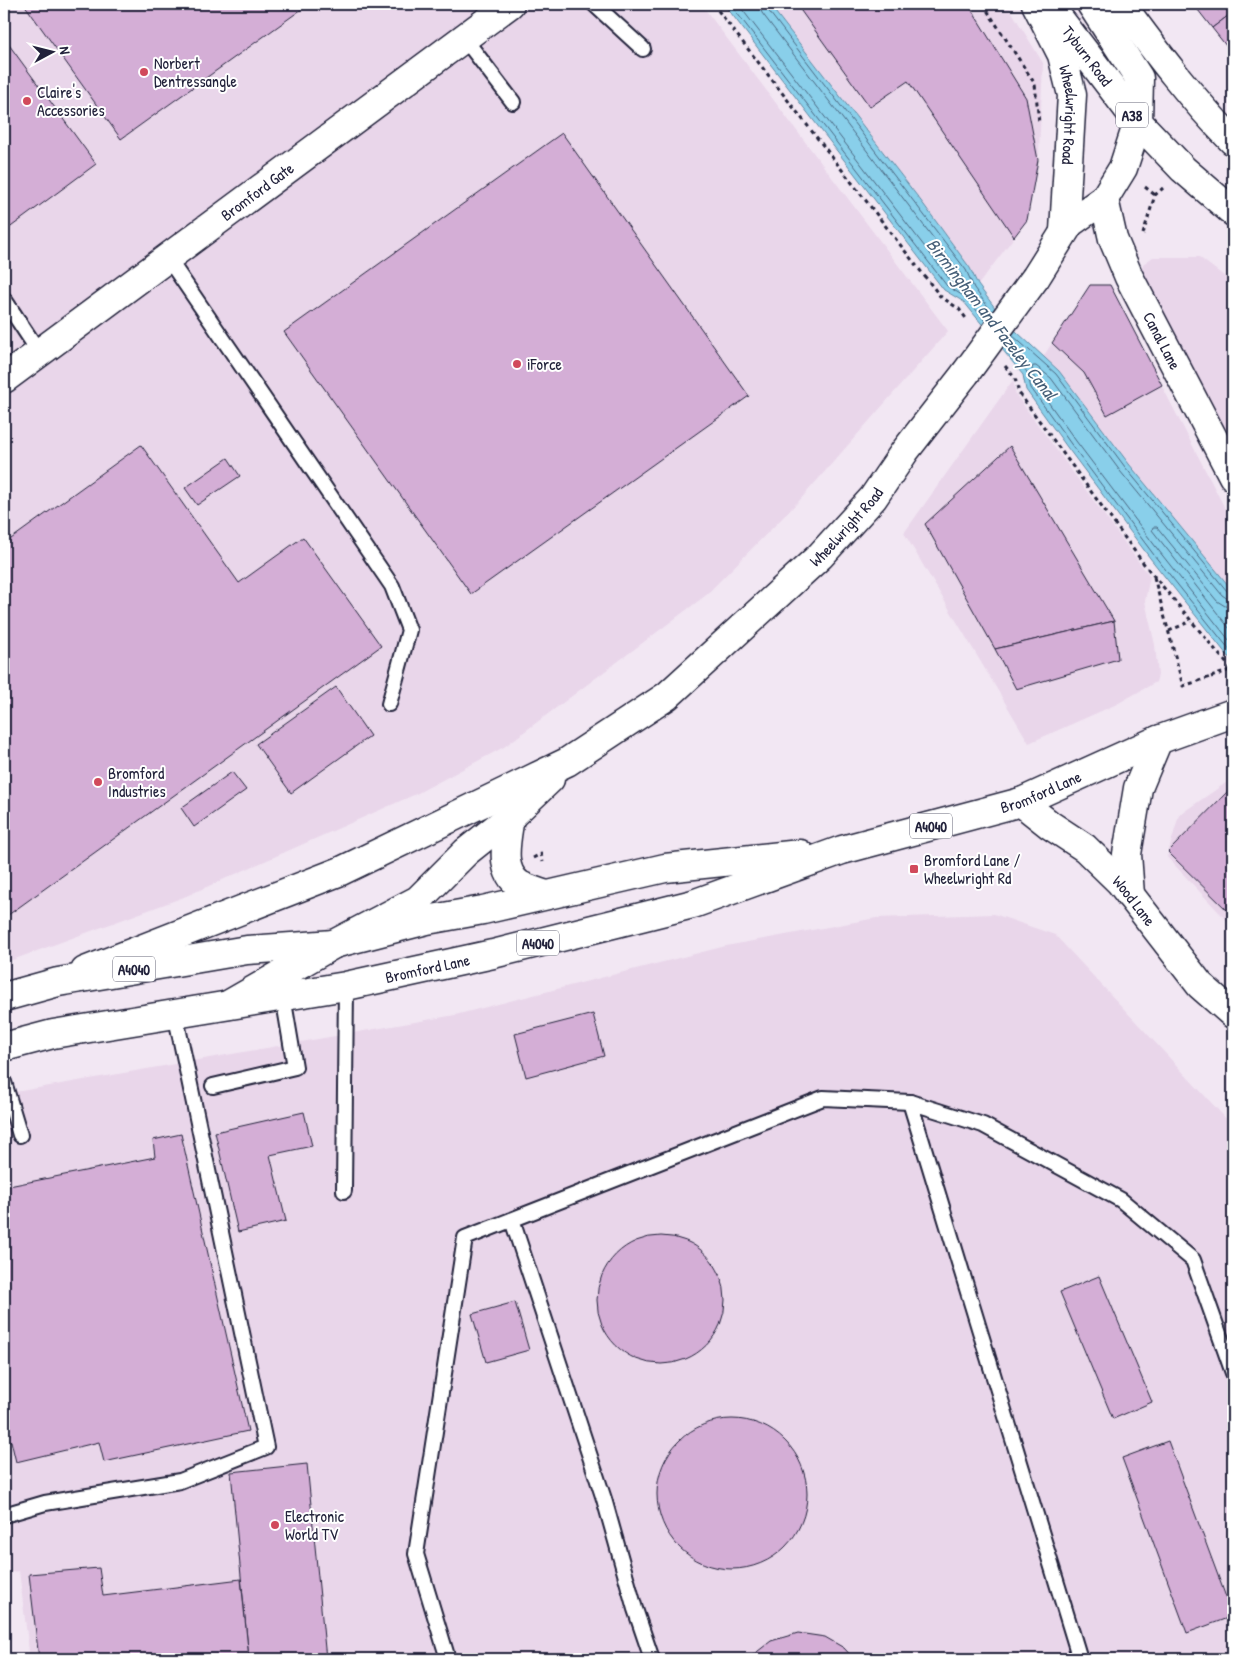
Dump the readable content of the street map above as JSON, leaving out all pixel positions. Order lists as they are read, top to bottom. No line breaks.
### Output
{"streets":{"main road":["Tyburn Road","Wheelwright Road","A38","Bromford Gate","Canal Lane","Bromford Lane","A4040","Wood Lane"]},"crossings":[["Tyburn Road","Wheelwright Road"],["Wheelwright Road","Canal Lane"],["Bromford Lane","Wood Lane"]],"water":["Birmingham and Fazeley Canal"],"places":{"other":["Norbert Dentressangle","Claire's Accessories","iForce","Bromford Industries","Electronic World TV"],"transit":["Bromford Lane / Wheelwright Rd"]},"north":"right"}
